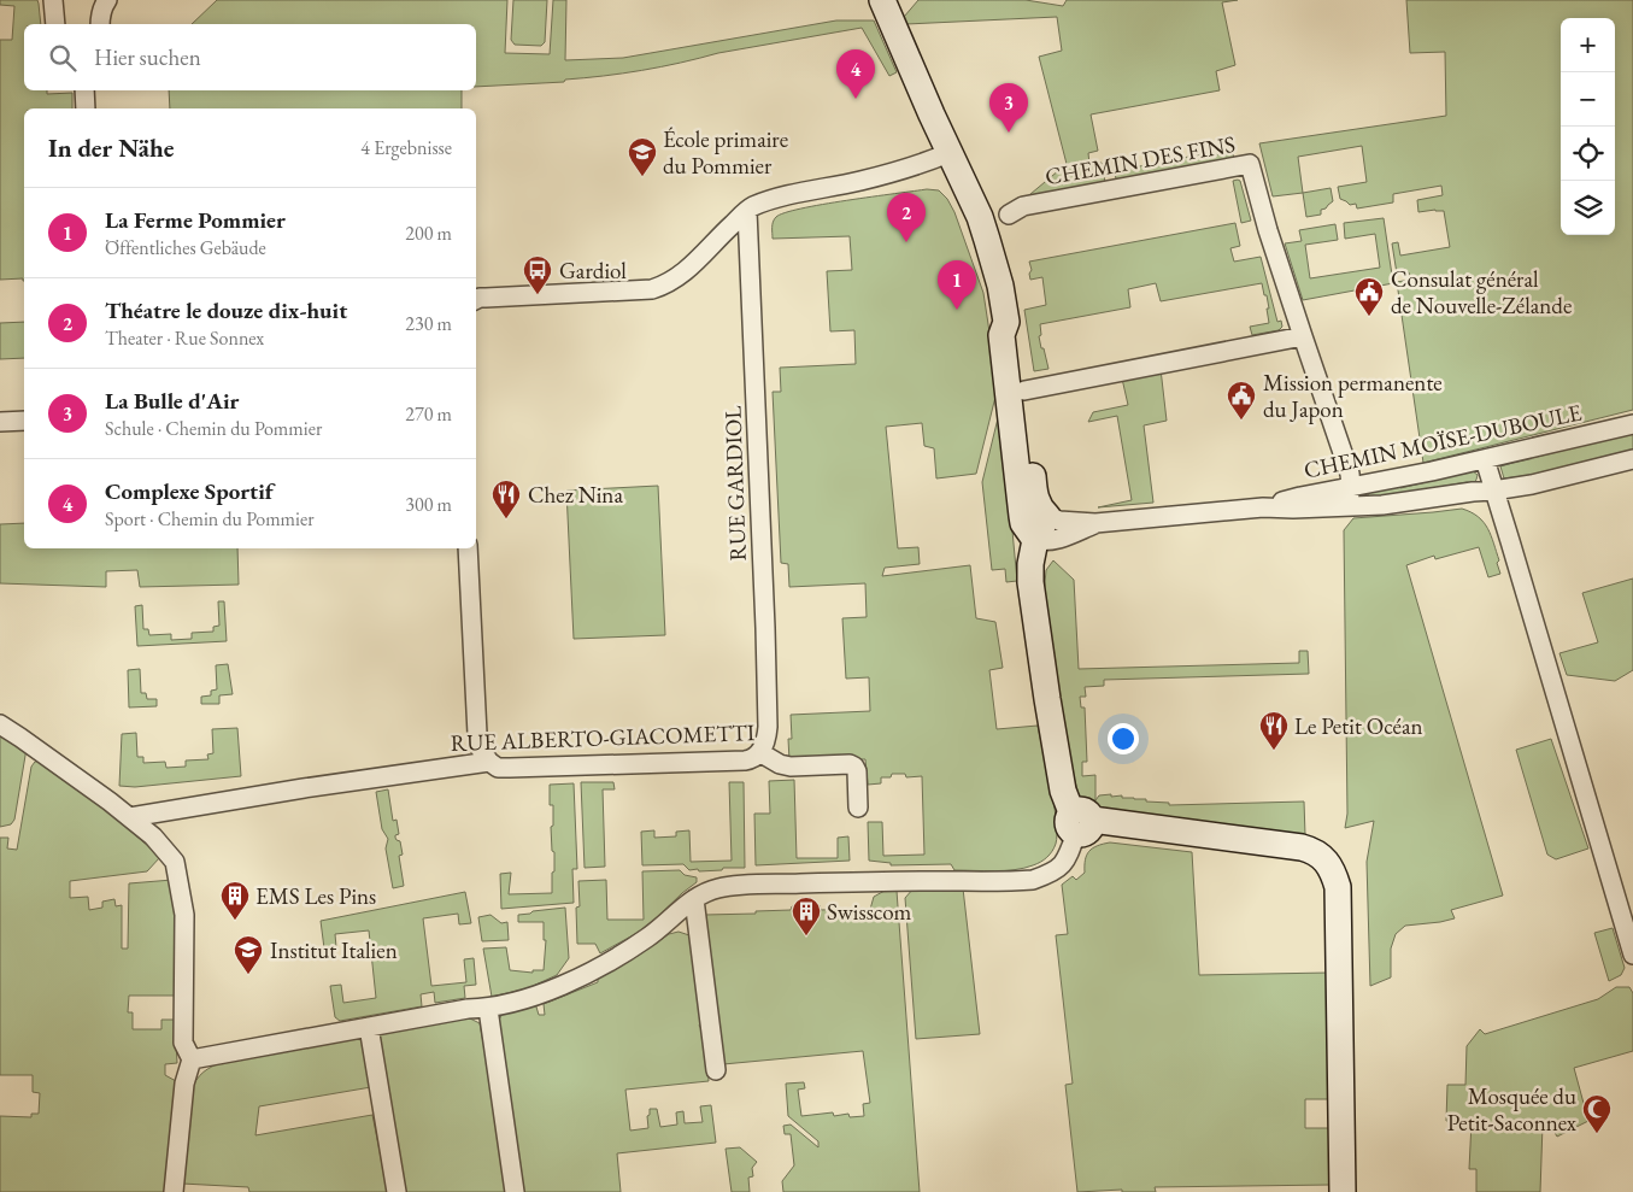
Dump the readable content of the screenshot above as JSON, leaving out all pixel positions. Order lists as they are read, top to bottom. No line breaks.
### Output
{"streets":{"street":["CHEMIN DES FINS","CHEMIN MOÏSE-DUBOULE","RUE GARDIOL","RUE ALBERTO-GIACOMETTI"]},"crossings":[["CHEMIN DES FINS","CHEMIN MOÏSE-DUBOULE"],["RUE GARDIOL","RUE ALBERTO-GIACOMETTI"]],"places":{"school or university":["École primaire du Pommier","Institut Italien"],"bus stop":["Gardiol"],"public building":["Consulat général de Nouvelle-Zélande","Mission permanente du Japon"],"restaurant":["Chez Nina","Le Petit Océan"],"building":["EMS Les Pins","Swisscom"],"mosque":["Mosquée du Petit-Saconnex"]},"page":{"map_buttons":["+","−"],"search":"Hier suchen","pins":["4","3","2","1"],"heading":["In der Nähe","4 Ergebnisse"],"list":[{"mark":"1","name":"La Ferme Pommier","note":"Öffentliches Gebäude","value":"200 m"},{"mark":"2","name":"Théatre le douze dix-huit","note":"Theater · Rue Sonnex","value":"230 m"},{"mark":"3","name":"La Bulle d'Air","note":"Schule · Chemin du Pommier","value":"270 m"},{"mark":"4","name":"Complexe Sportif","note":"Sport · Chemin du Pommier","value":"300 m"}]}}
